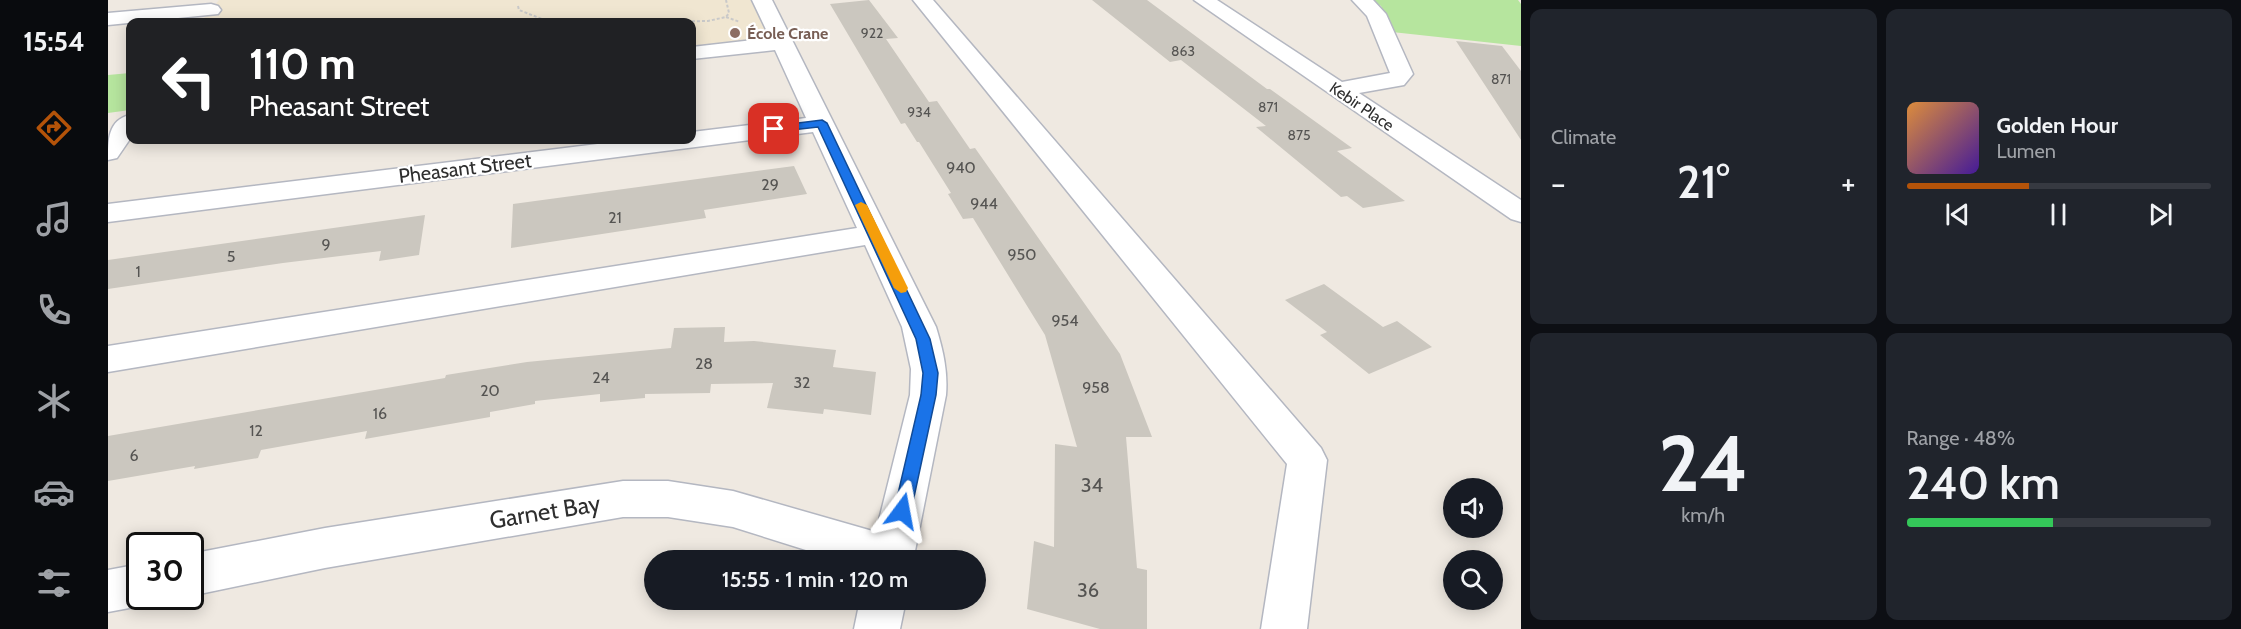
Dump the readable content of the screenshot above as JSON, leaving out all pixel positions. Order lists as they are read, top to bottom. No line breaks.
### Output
{"streets":{"street":["Kebir Place","Pheasant Street","Garnet Bay"]},"places":["École Crane"],"house_numbers":["922","863","871","871","934","875","940","29","944","21","9","950","5","1","954","28","24","32","958","20","16","12","6","34","36"],"page":{"tabs":"15:54","tile":["Climate",["24","km/h"],["Range · 48%","240 km"]],"turn":["110 m","Pheasant Street"],"song":["Golden Hour","Lumen"],"heat":["−","21°","+"],"limit":"30","trip":"15:55 · 1 min · 120 m"}}
